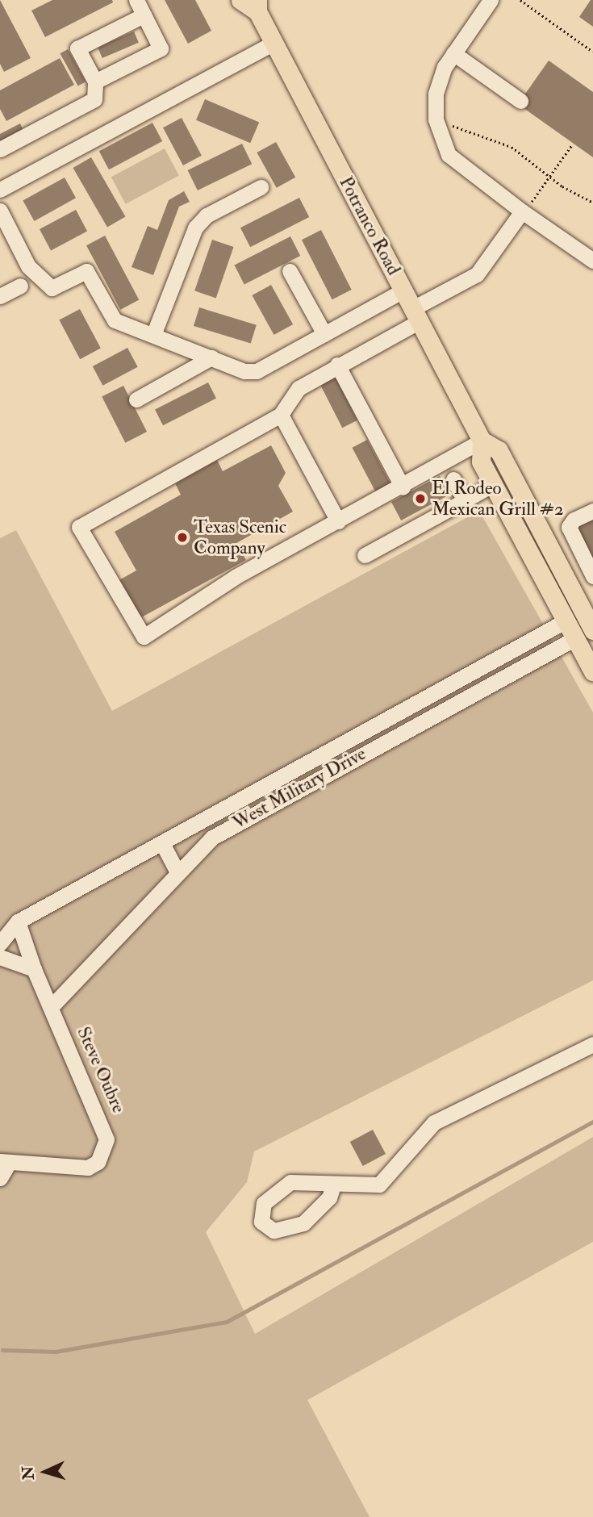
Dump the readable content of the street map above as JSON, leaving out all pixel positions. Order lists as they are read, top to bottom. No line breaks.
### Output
{"streets":{"main road":["Potranco Road","West Military Drive"],"street":["Steve Oubre"]},"crossings":[["Potranco Road","West Military Drive"],["West Military Drive","Steve Oubre"]],"places":["El Rodeo Mexican Grill #2","Texas Scenic Company"],"north":"left"}
